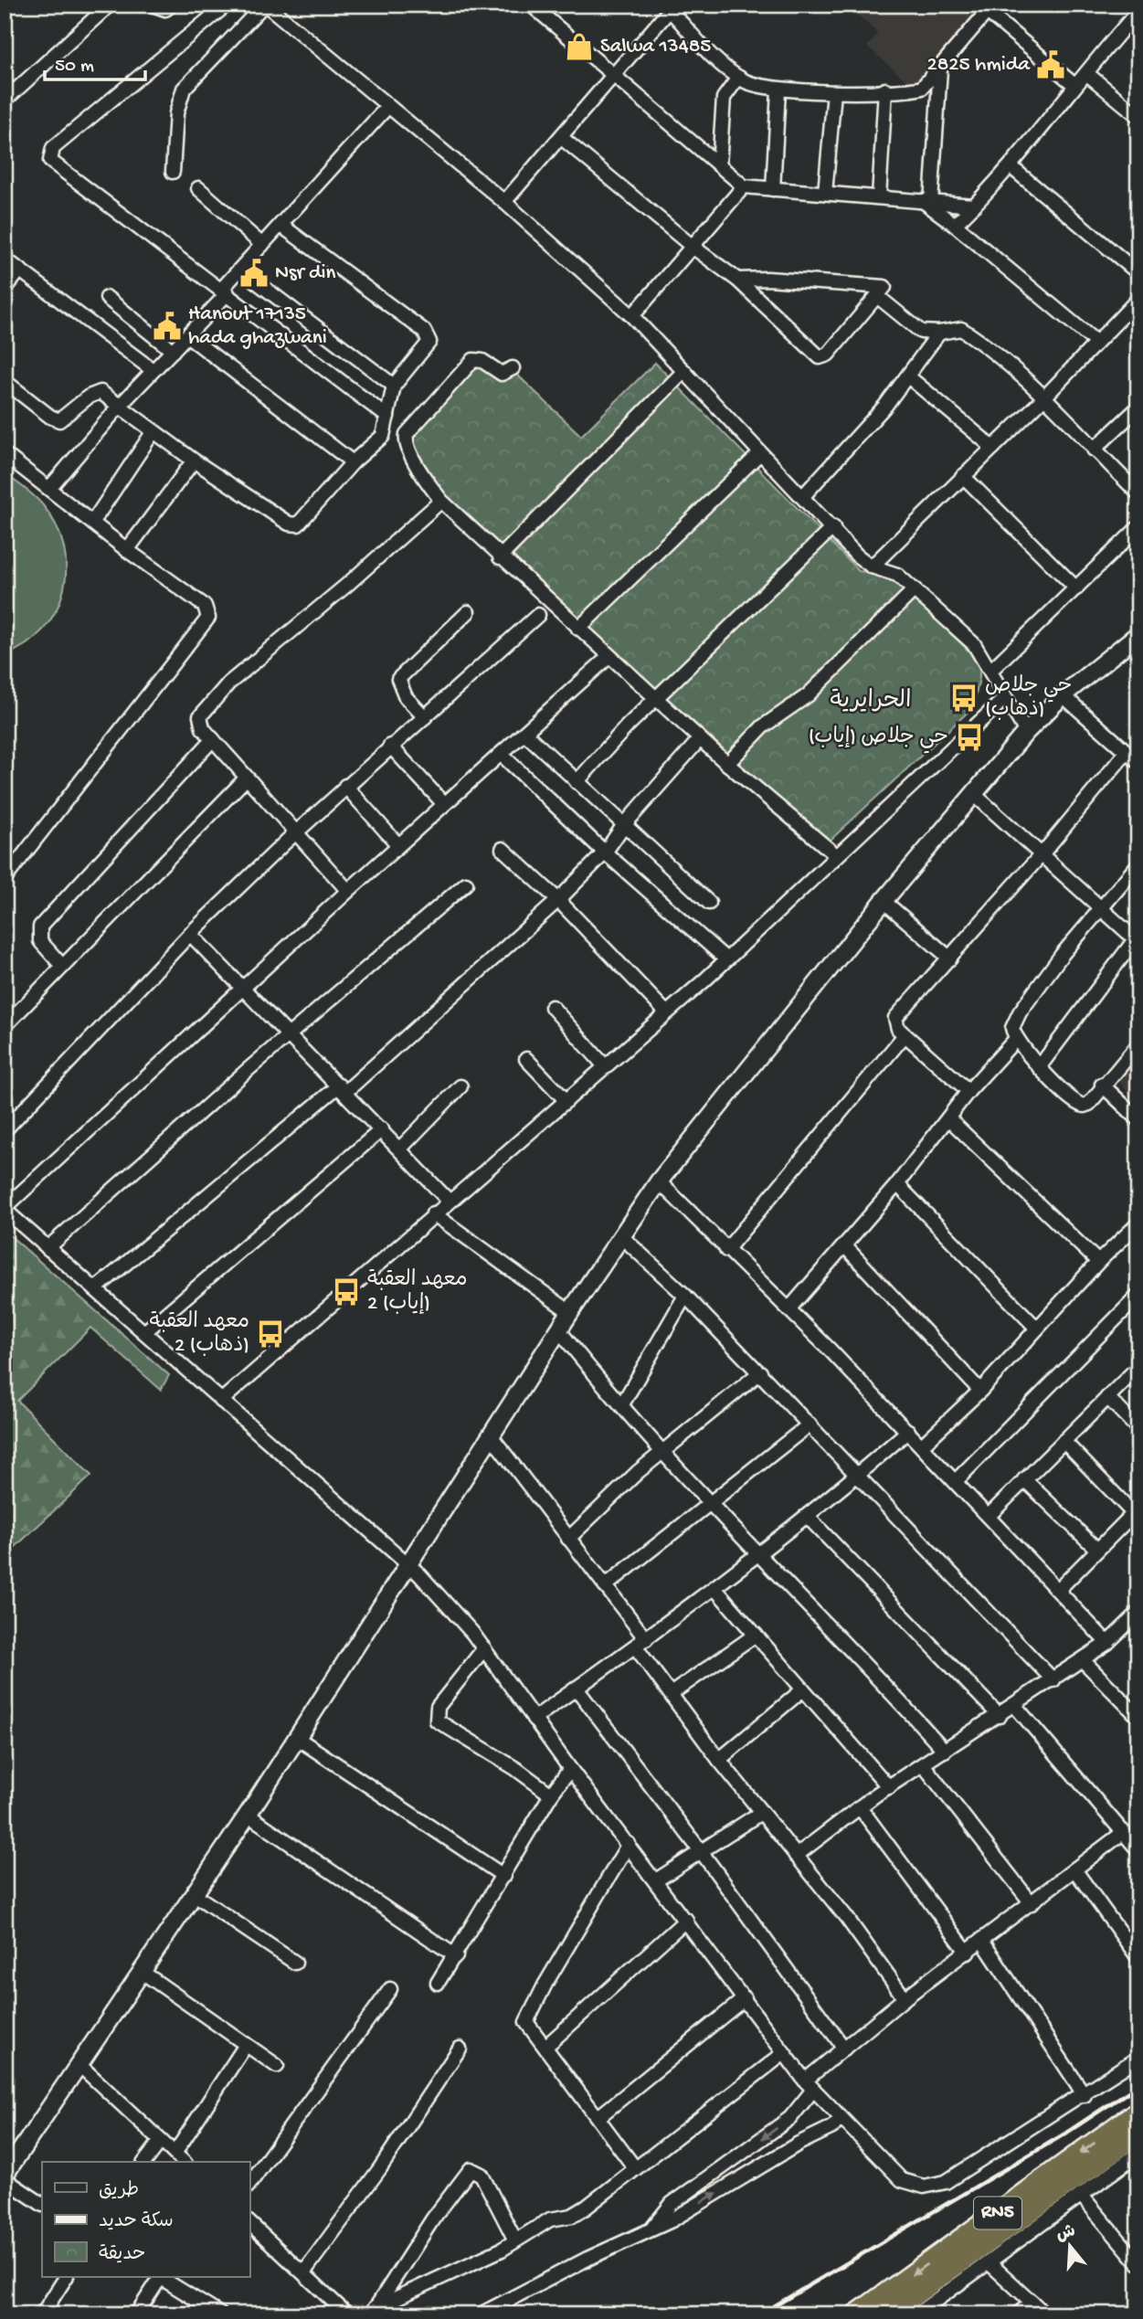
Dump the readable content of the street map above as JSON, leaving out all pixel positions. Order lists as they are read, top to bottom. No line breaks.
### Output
{"streets":{"highway":["RN5"]},"districts":["الحرايرية"],"places":{"shop":["Salwa 13485"],"public building":["2825 hmida","Nsr din","Hanout 17135 hada ghazwani"],"bus stop":["حي جلاص (ذهاب)","حي جلاص (إياب)","معهد العقبة 2 (إياب)","معهد العقبة 2 (ذهاب)"]},"legend":["طريق","سكة حديد","حديقة"],"scale_bar":"50 m","north":"top"}
